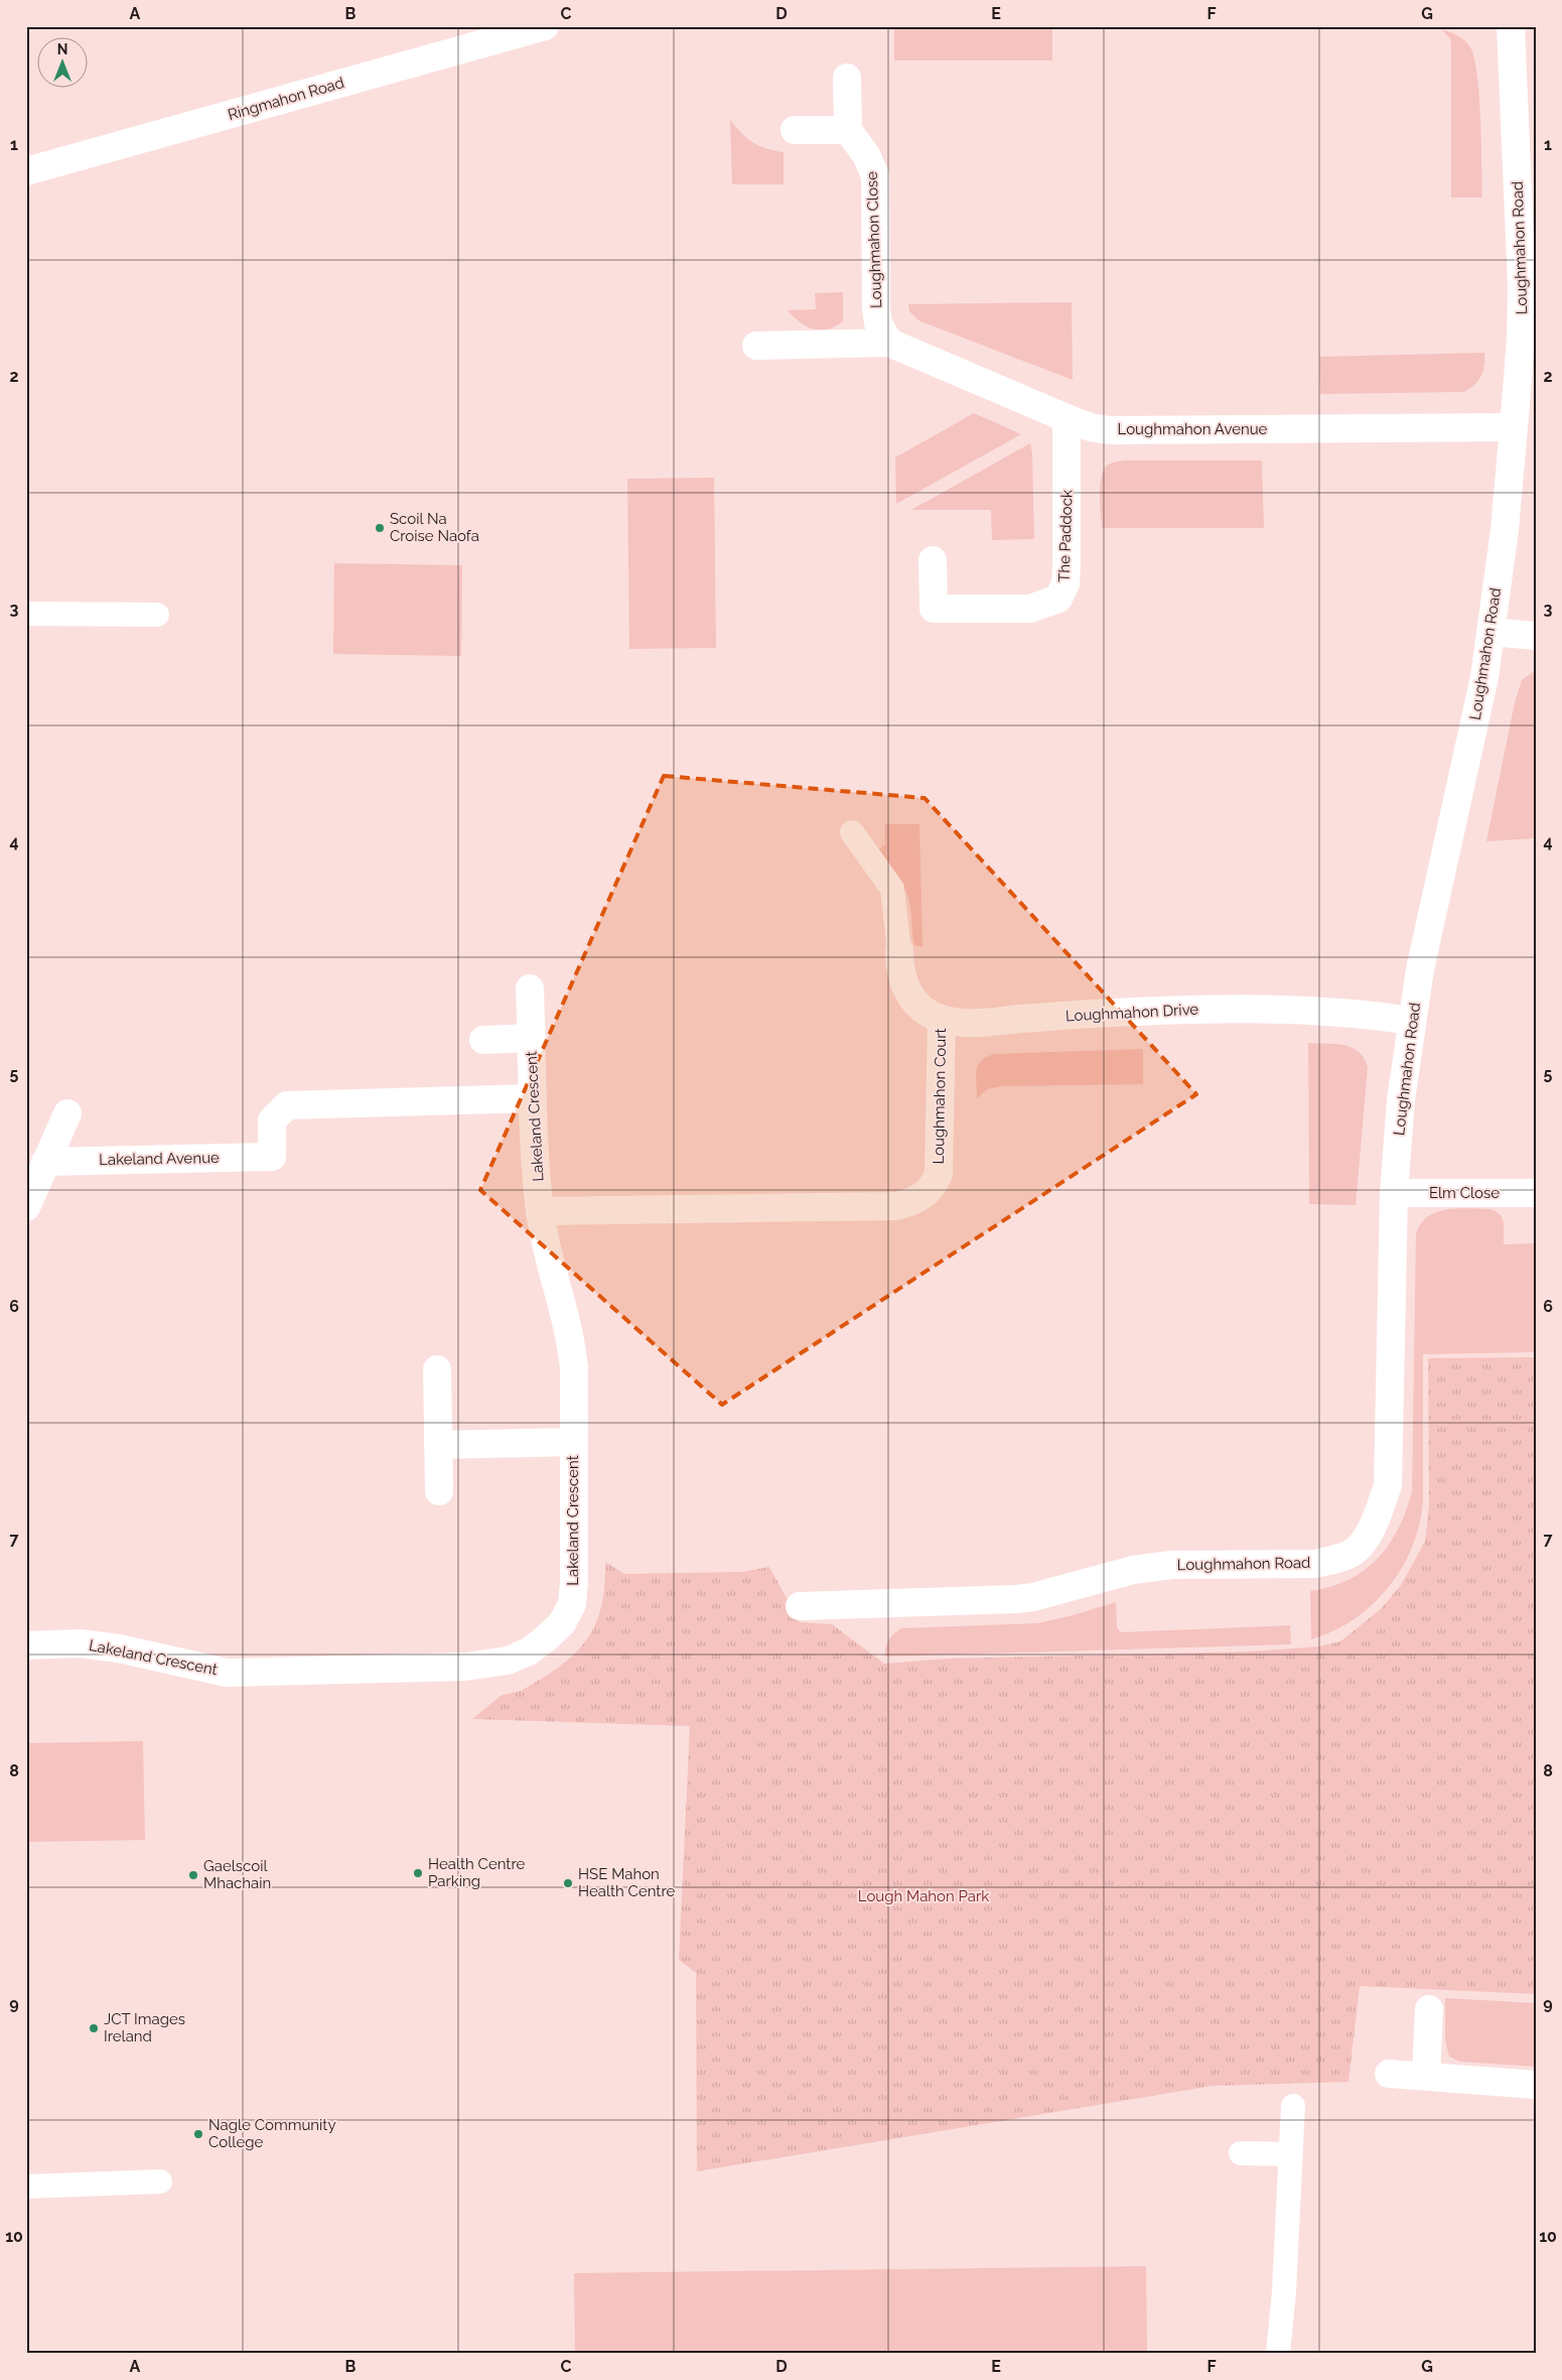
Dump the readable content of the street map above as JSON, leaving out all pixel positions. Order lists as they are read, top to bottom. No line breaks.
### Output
{"streets":{"street":["Ringmahon Road","Loughmahon Close","Loughmahon Road","Loughmahon Avenue","The Paddock","Loughmahon Drive","Loughmahon Court","Lakeland Crescent","Lakeland Avenue","Elm Close"]},"crossings":[["Loughmahon Close","Loughmahon Avenue"],["Loughmahon Road","Loughmahon Avenue"],["Loughmahon Road","Loughmahon Drive"],["Loughmahon Road","Elm Close"],["Loughmahon Avenue","The Paddock"],["Loughmahon Drive","Loughmahon Court"],["Loughmahon Court","Lakeland Crescent"],["Lakeland Crescent","Lakeland Avenue"]],"parks":["Lough Mahon Park"],"places":["Scoil Na Croise Naofa","Health Centre Parking","Gaelscoil Mhachain","HSE Mahon Health Centre","JCT Images Ireland","Nagle Community College"],"north":"top","grid":{"columns":["A","B","C","D","E","F","G"],"rows":["1","2","3","4","5","6","7","8","9","10"]}}
